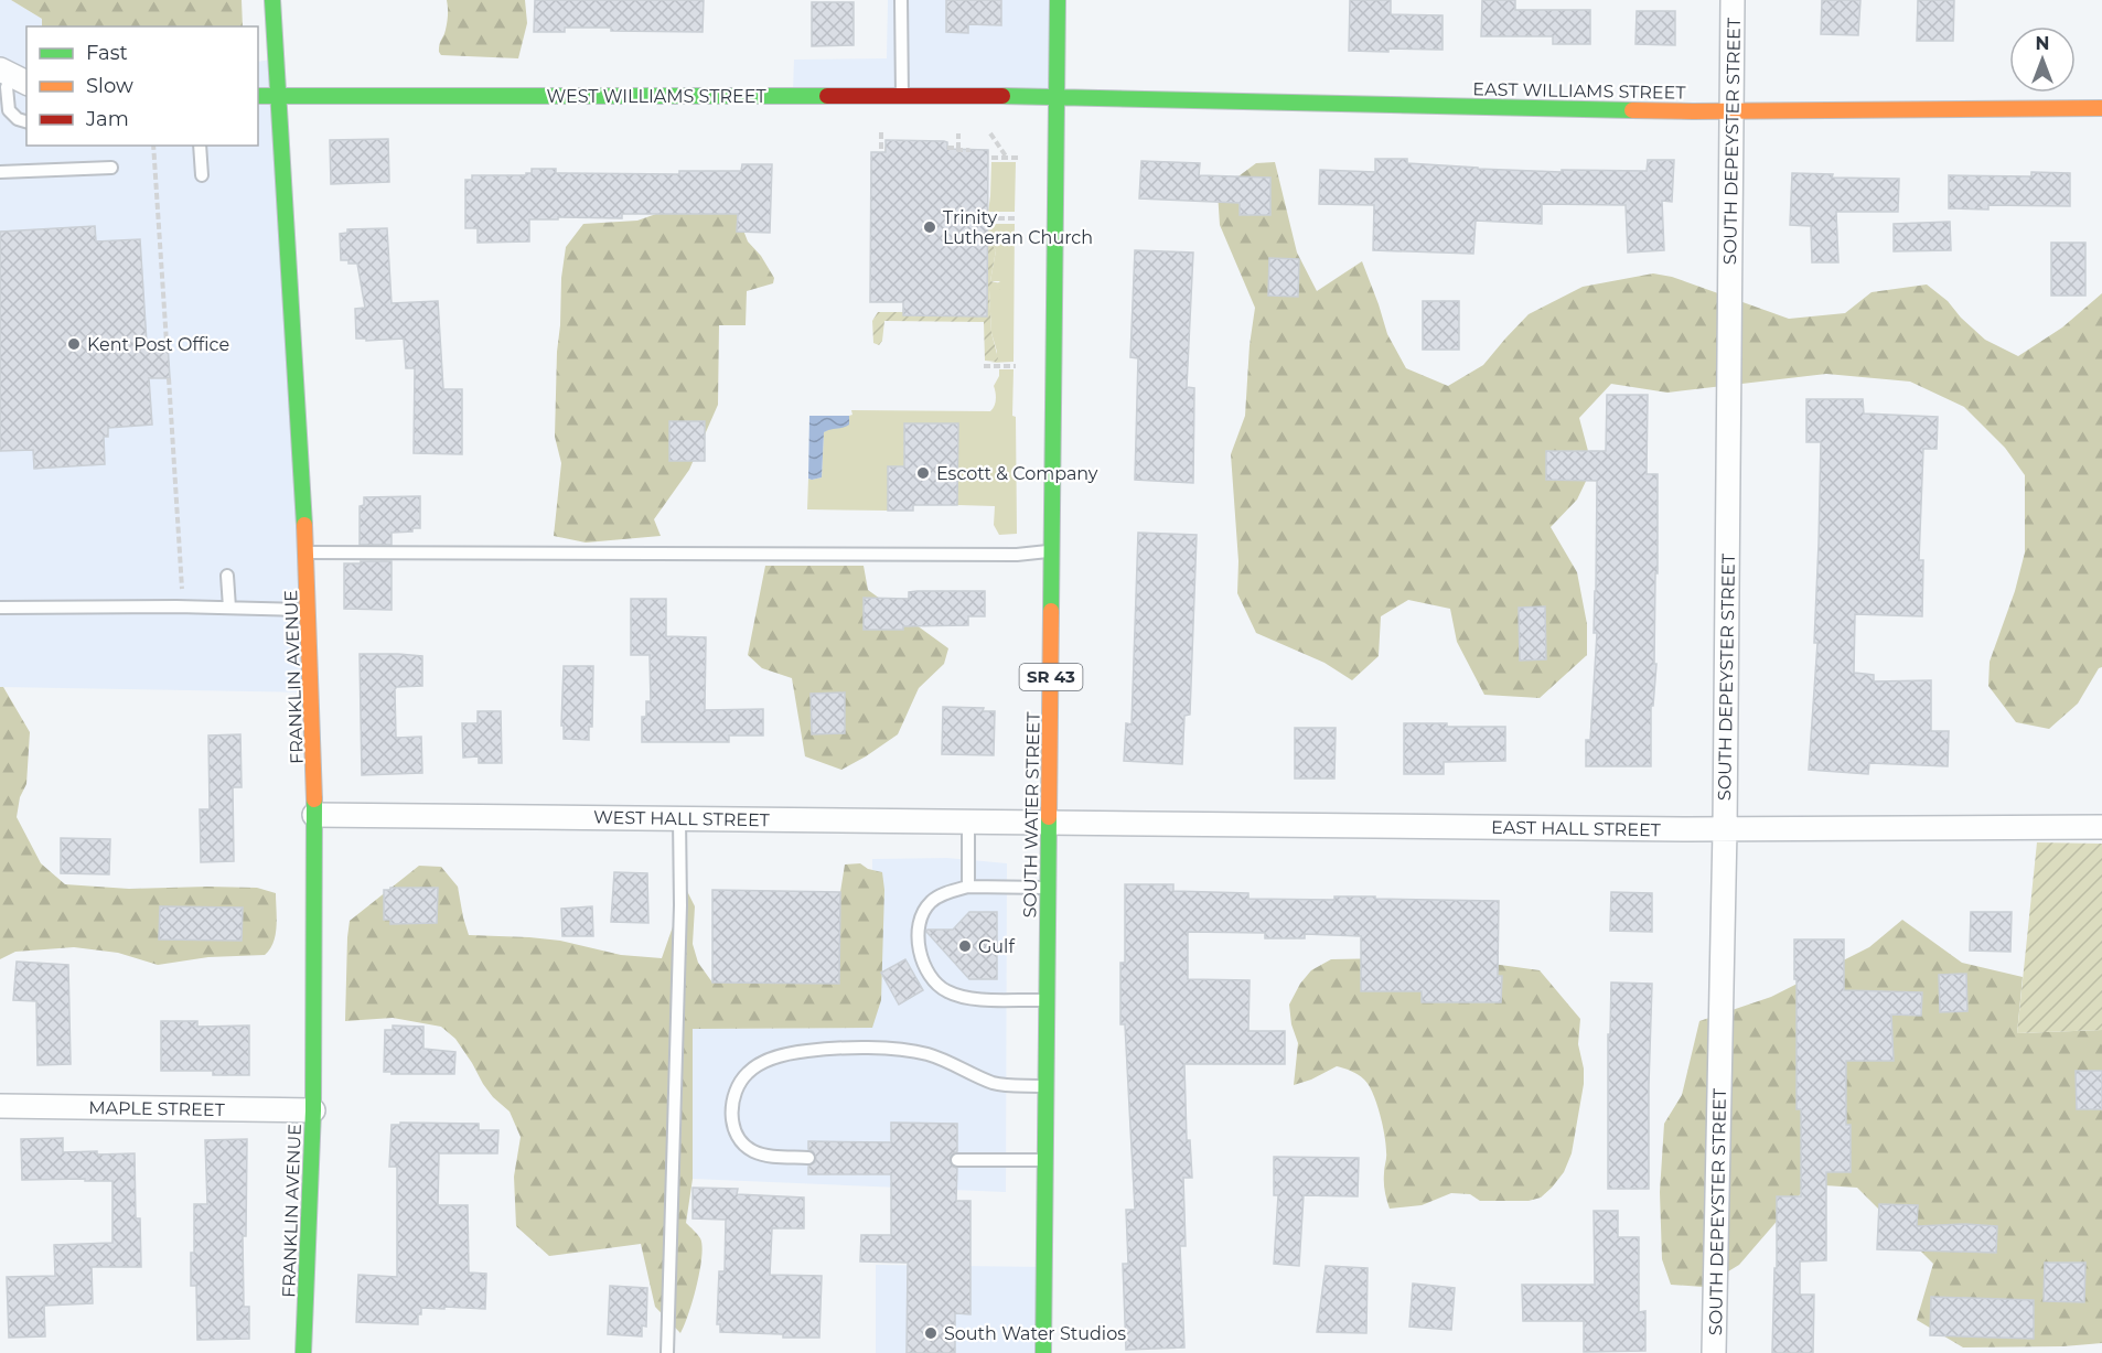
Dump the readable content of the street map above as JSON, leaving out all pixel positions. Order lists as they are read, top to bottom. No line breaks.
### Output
{"streets":{"street":["EAST WILLIAMS STREET","WEST WILLIAMS STREET","SOUTH DEPEYSTER STREET","FRANKLIN AVENUE","SR 43","SOUTH WATER STREET","WEST HALL STREET","EAST HALL STREET","MAPLE STREET"]},"crossings":[["EAST WILLIAMS STREET","WEST WILLIAMS STREET"],["EAST WILLIAMS STREET","SOUTH DEPEYSTER STREET"],["EAST WILLIAMS STREET","SOUTH WATER STREET"],["WEST WILLIAMS STREET","FRANKLIN AVENUE"],["WEST WILLIAMS STREET","SOUTH WATER STREET"],["SOUTH DEPEYSTER STREET","EAST HALL STREET"],["FRANKLIN AVENUE","WEST HALL STREET"],["FRANKLIN AVENUE","MAPLE STREET"],["SOUTH WATER STREET","WEST HALL STREET"],["SOUTH WATER STREET","EAST HALL STREET"],["WEST HALL STREET","EAST HALL STREET"]],"places":["Trinity Lutheran Church","Kent Post Office","Escott & Company","Gulf","South Water Studios"],"legend":["Fast","Slow","Jam"],"north":"top"}
